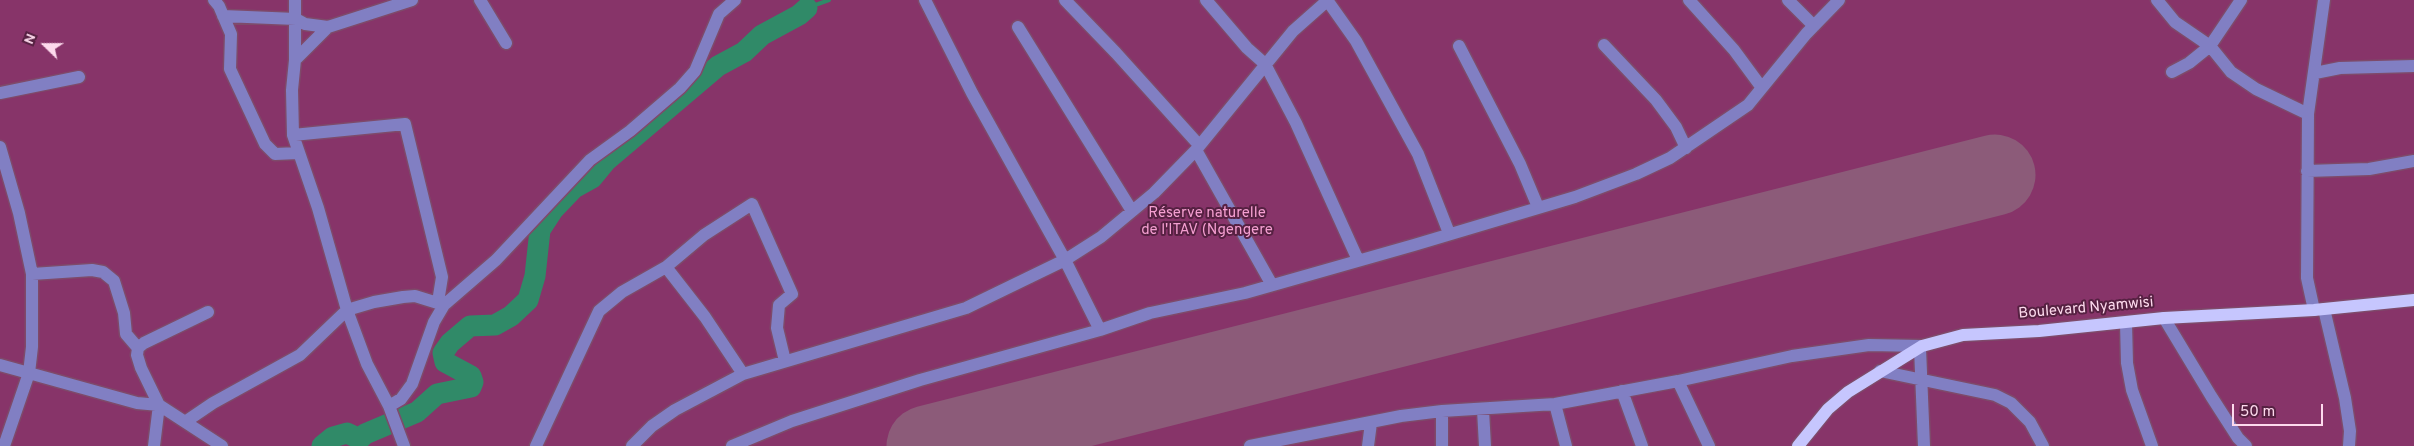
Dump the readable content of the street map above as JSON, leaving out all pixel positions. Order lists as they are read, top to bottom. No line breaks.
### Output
{"streets":{"main road":["Boulevard Nyamwisi"]},"parks":["Réserve naturelle de l'ITAV (Ngengere"],"scale_bar":"50 m","north":"left"}
